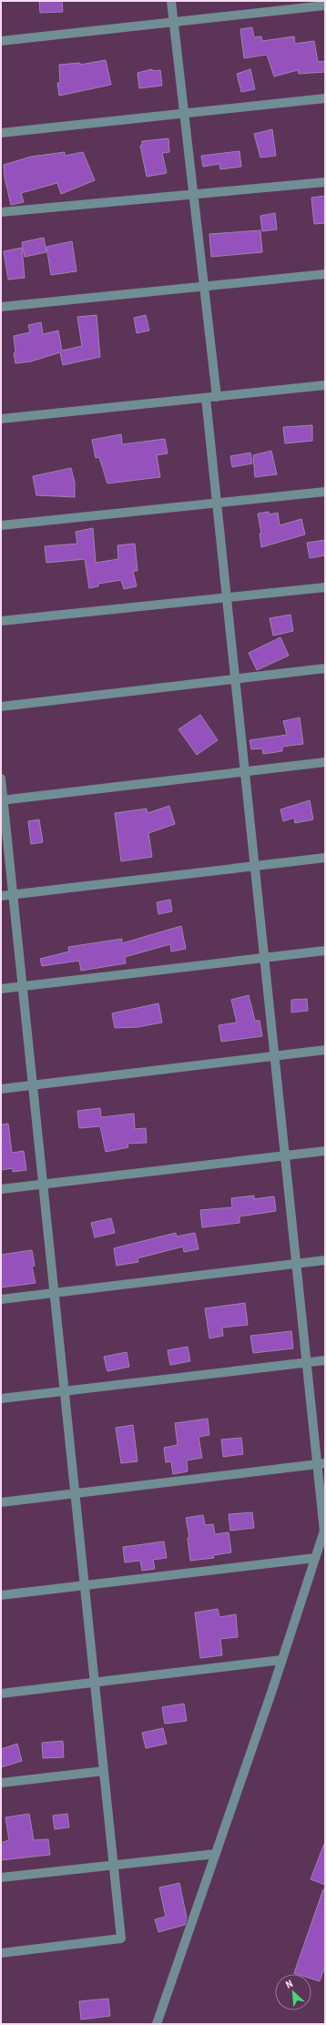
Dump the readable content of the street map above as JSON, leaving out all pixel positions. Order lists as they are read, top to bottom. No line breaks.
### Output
{"north":"top left"}
